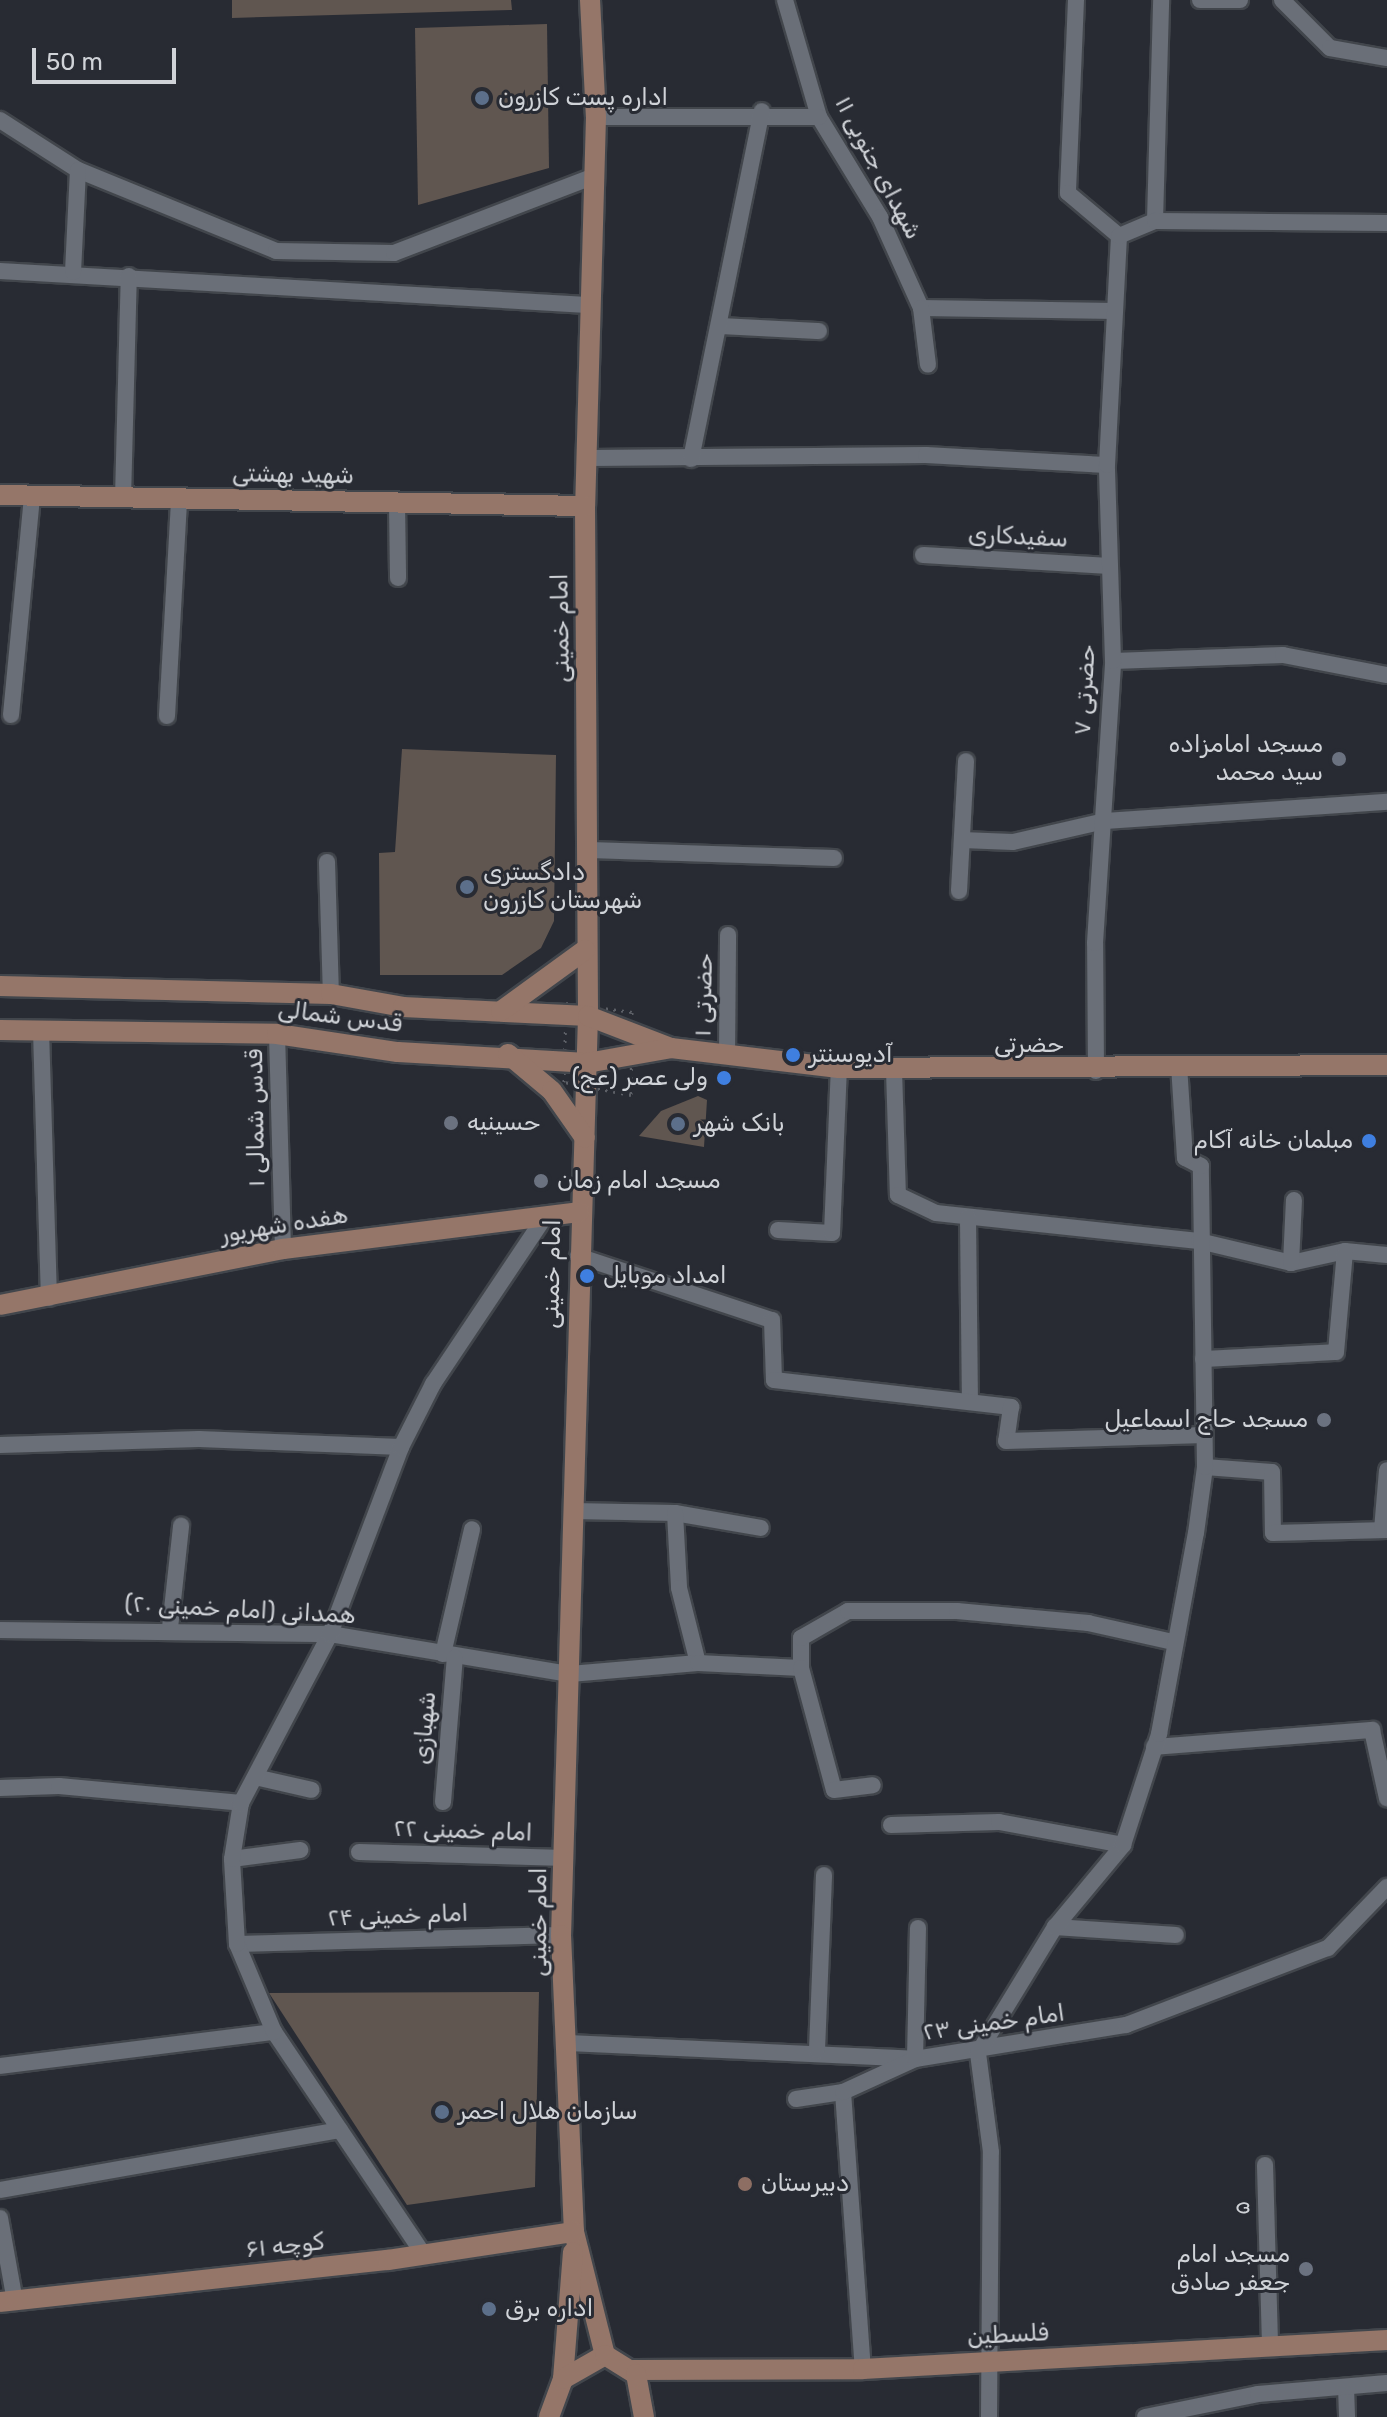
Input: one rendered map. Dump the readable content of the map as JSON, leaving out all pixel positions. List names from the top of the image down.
{
  "streets": {
    "main road": [
      "شهید بهشتی",
      "امام خمینی",
      "قدس شمالی",
      "حضرتی",
      "هفده شهریور",
      "کوچه ۶۱",
      "فلسطین"
    ],
    "street": [
      "۱۱ شهدای جنوبی",
      "سفیدکاری",
      "حضرتی ۷",
      "حضرتی ۱",
      "قدس شمالی ۱",
      "همدانی (امام خمینی ۲۰)",
      "شهبازی",
      "امام خمینی ۲۲",
      "امام خمینی ۲۴",
      "امام خمینی ۲۳",
      "۵"
    ]
  },
  "crossings": [
    ["شهید بهشتی", "امام خمینی"],
    ["سفیدکاری", "حضرتی ۷"],
    ["امام خمینی", "قدس شمالی"],
    ["امام خمینی", "هفده شهریور"],
    ["امام خمینی", "همدانی (امام خمینی ۲۰)"],
    ["امام خمینی", "امام خمینی ۲۲"],
    ["امام خمینی", "امام خمینی ۲۴"],
    ["امام خمینی", "امام خمینی ۲۳"],
    ["امام خمینی", "کوچه ۶۱"],
    ["حضرتی ۷", "حضرتی"],
    ["حضرتی ۱", "حضرتی"],
    ["قدس شمالی", "حضرتی"],
    ["قدس شمالی", "قدس شمالی ۱"],
    ["قدس شمالی ۱", "هفده شهریور"],
    ["همدانی (امام خمینی ۲۰)", "شهبازی"],
    ["۵", "فلسطین"]
  ],
  "places": [
    "اداره پست کازرون",
    "مسجد امامزاده سید محمد",
    "دادگستری شهرستان کازرون",
    "آدیوسنتر",
    "ولی عصر (عج)",
    "حسینیه",
    "بانک شهر",
    "مبلمان خانه آکام",
    "مسجد امام زمان",
    "امداد موبایل",
    "مسجد حاج اسماعیل",
    "سازمان هلال احمر",
    "دبیرستان",
    "مسجد امام جعفر صادق",
    "اداره برق"
  ],
  "scale_bar": "50 m"
}
